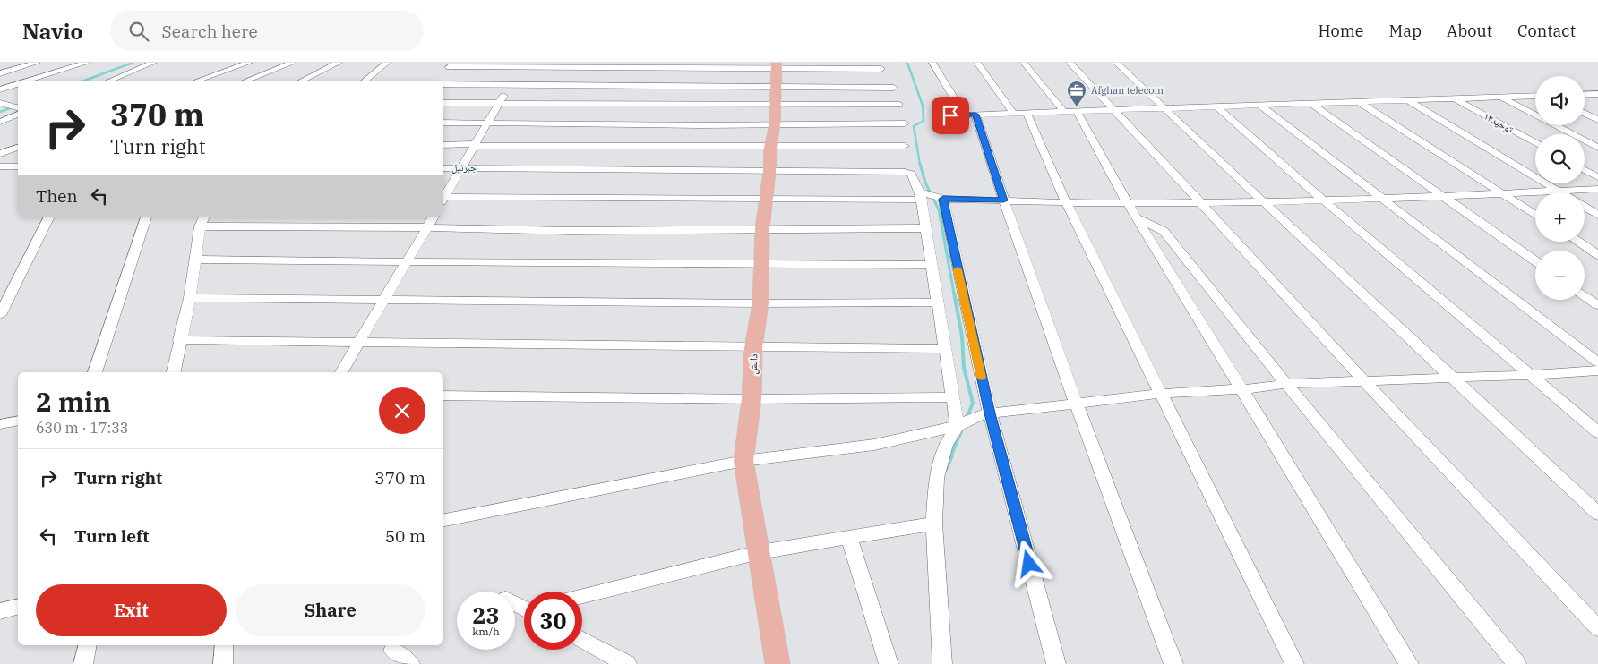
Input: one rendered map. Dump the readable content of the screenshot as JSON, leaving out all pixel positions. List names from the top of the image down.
{
  "streets": {
    "main road": ["دانش"],
    "street": ["توحید۱۳"]
  },
  "districts": ["جبرئیل"],
  "places": {
    "office": ["Afghan telecom"]
  },
  "page": {
    "header": "Navio",
    "search": "Search here",
    "nav": [
      "Home",
      "Map",
      "About",
      "Contact"
    ],
    "map_buttons": ["+", "−"],
    "turn": ["370 m", "Turn right"],
    "then": "Then",
    "heading": ["2 min", "630 m · 17:33"],
    "list": [
      {
        "name": "Turn right",
        "value": "370 m"
      },
      {
        "name": "Turn left",
        "value": "50 m"
      }
    ],
    "buttons": ["Exit", "Share"],
    "speed": "23 km/h",
    "limit": "30"
  }
}
